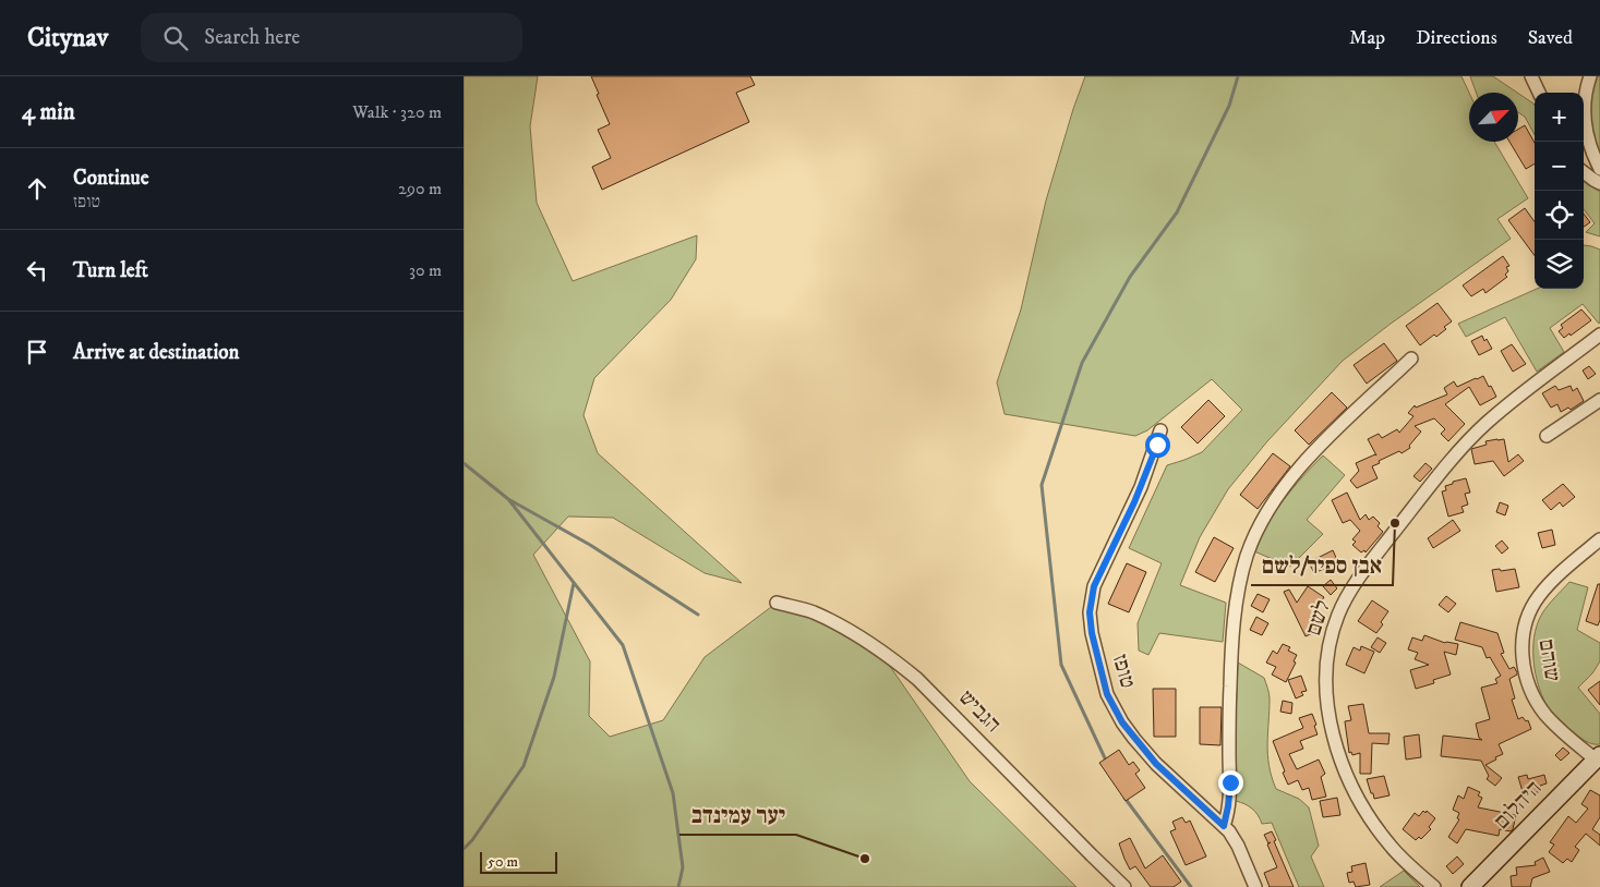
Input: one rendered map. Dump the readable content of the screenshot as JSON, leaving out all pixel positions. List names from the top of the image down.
{
  "streets": {
    "street": [
      "לשם",
      "שוהם",
      "טופז",
      "הגביש",
      "היהלום"
    ]
  },
  "crossings": [
    ["שוהם", "היהלום"]
  ],
  "places": ["אבן ספיר/לשם", "יער עמינדב"],
  "scale_bar": "50 m",
  "north": "top right",
  "page": {
    "header": "Citynav",
    "search": "Search here",
    "nav": ["Map", "Directions", "Saved"],
    "heading": ["4 min", "Walk · 320 m"],
    "map_buttons": ["+", "−"],
    "list": [
      ["Continue", "טופז", "290 m"],
      ["Turn left", "30 m"],
      "Arrive at destination"
    ],
    "scale": "50 m"
  }
}
